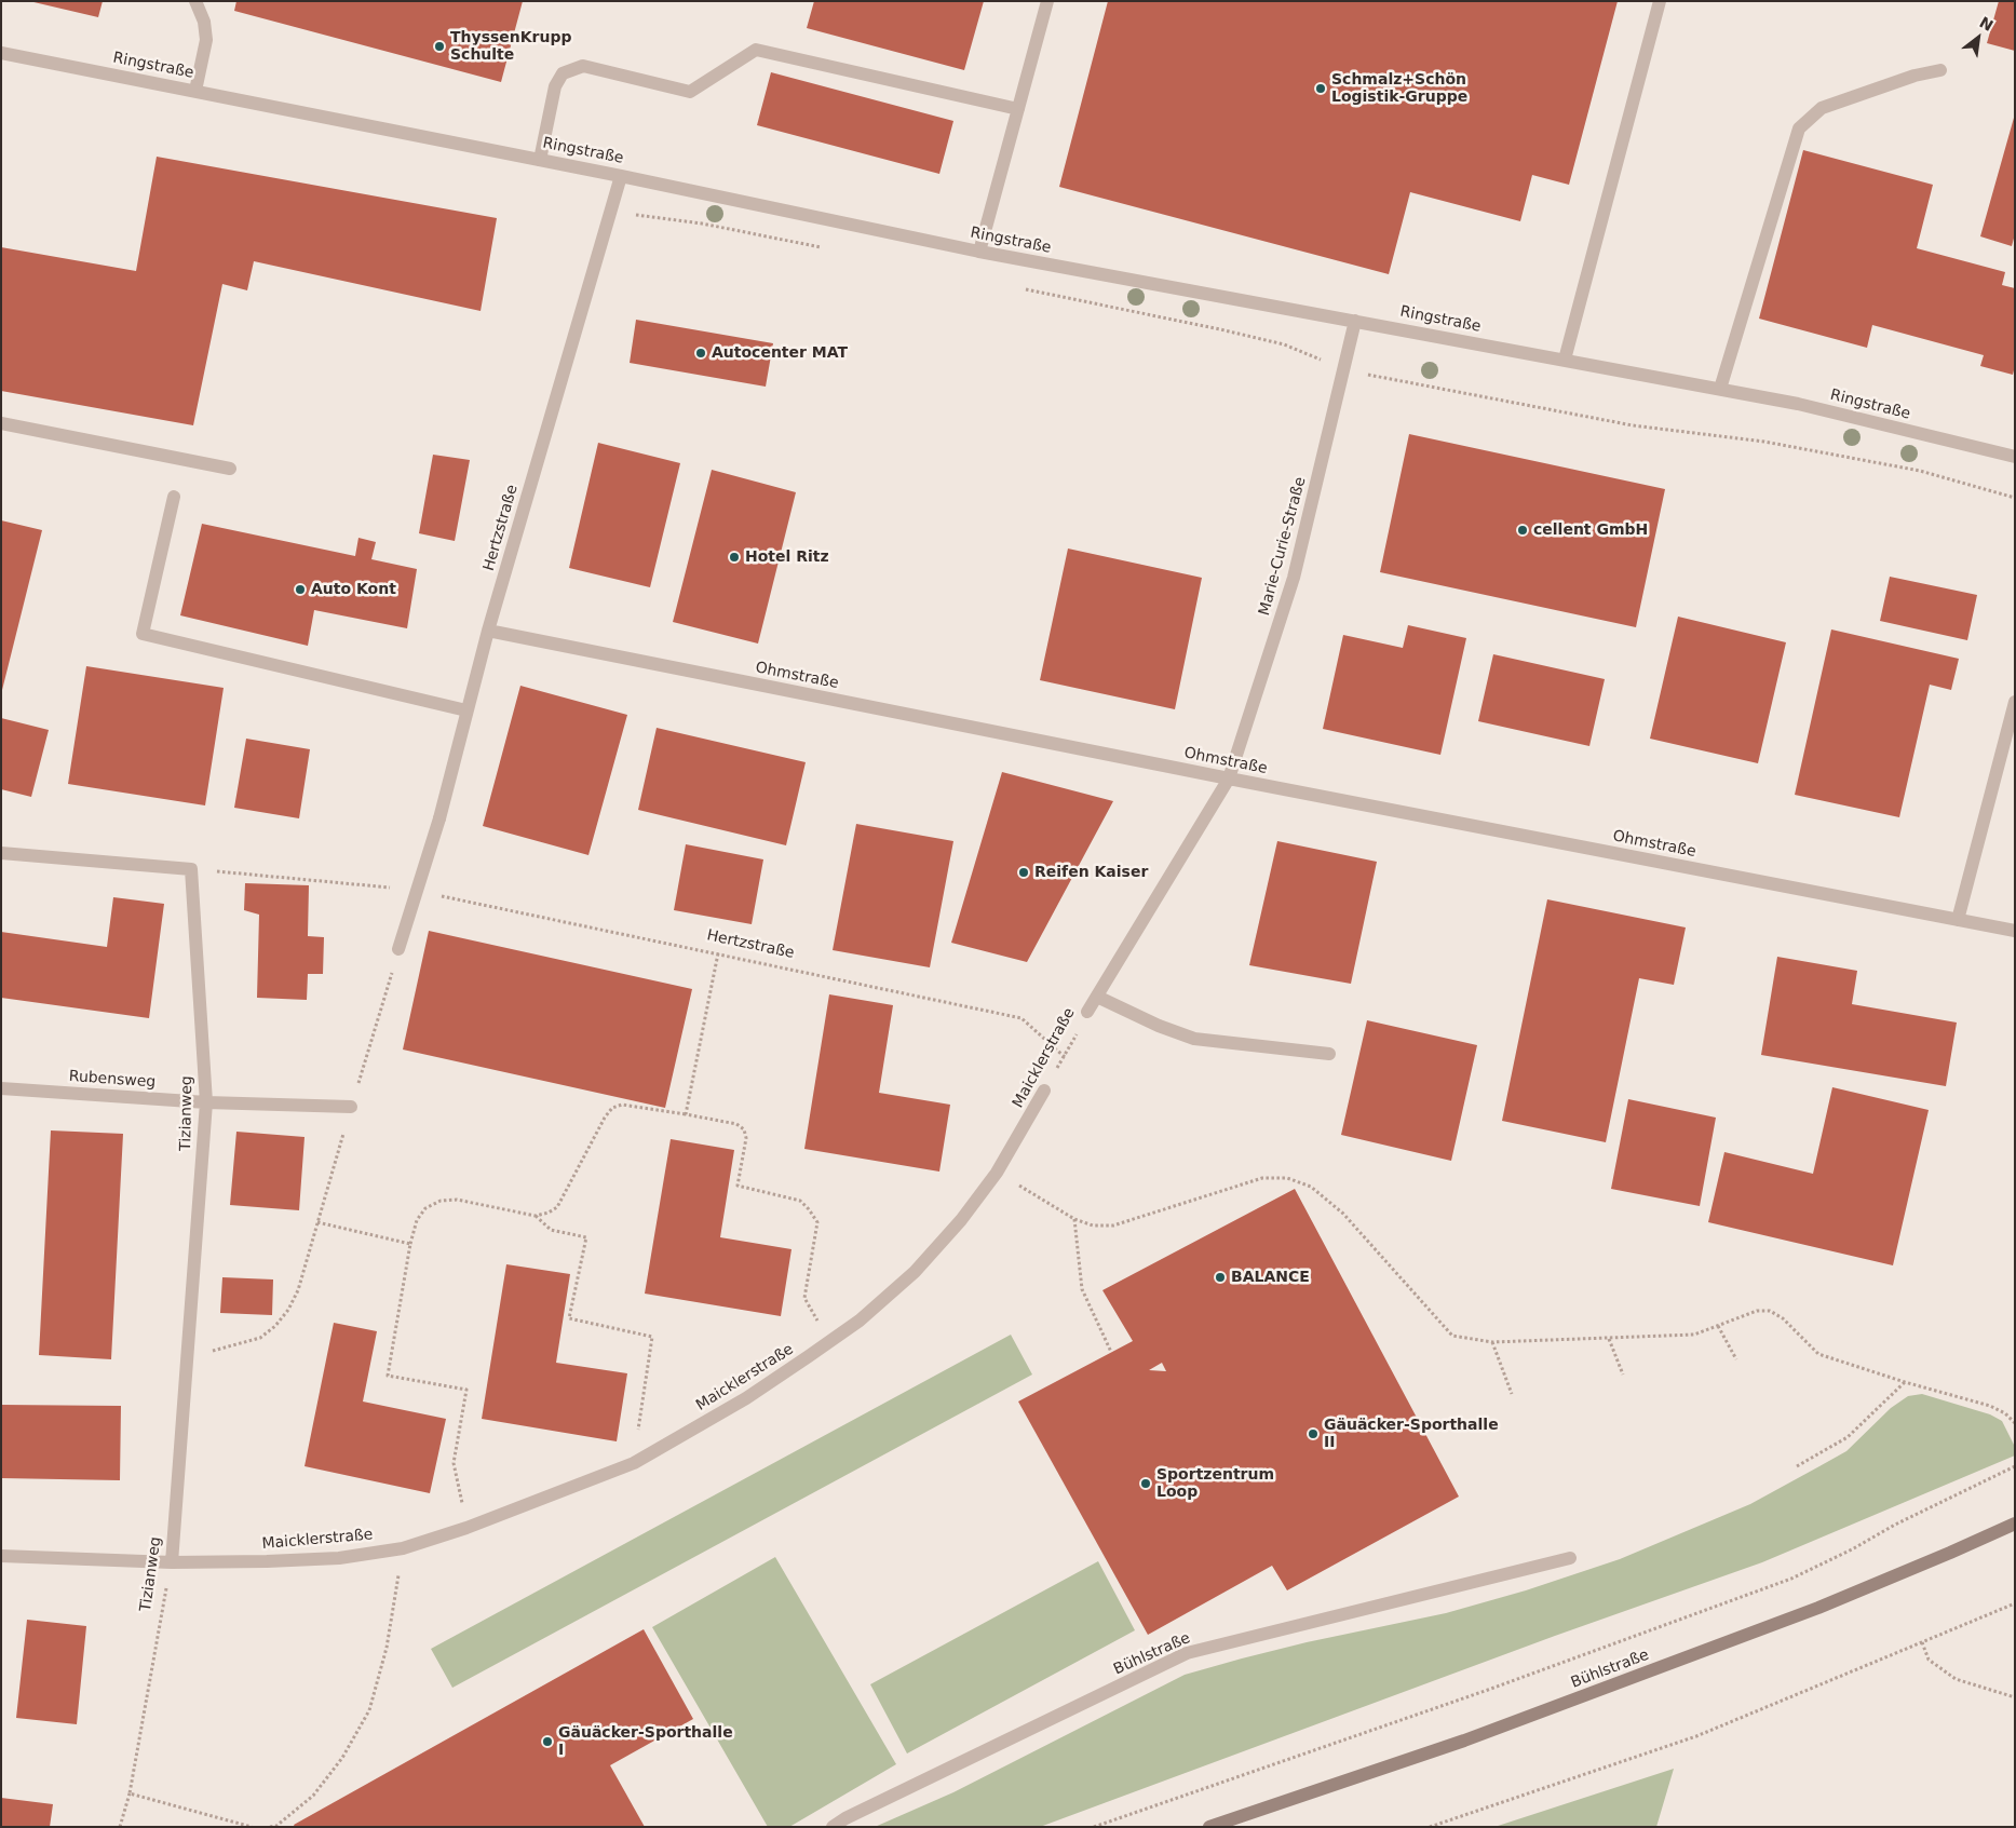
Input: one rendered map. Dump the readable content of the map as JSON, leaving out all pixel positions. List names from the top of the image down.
{
  "streets": {
    "main road": ["Bühlstraße"],
    "street": [
      "Ringstraße",
      "Hertzstraße",
      "Marie-Curie-Straße",
      "Ohmstraße",
      "Maicklerstraße",
      "Rubensweg",
      "Tizianweg"
    ]
  },
  "crossings": [
    ["Ringstraße", "Hertzstraße"],
    ["Ringstraße", "Marie-Curie-Straße"],
    ["Hertzstraße", "Ohmstraße"],
    ["Hertzstraße", "Maicklerstraße"],
    ["Marie-Curie-Straße", "Ohmstraße"],
    ["Marie-Curie-Straße", "Maicklerstraße"],
    ["Ohmstraße", "Maicklerstraße"],
    ["Maicklerstraße", "Tizianweg"],
    ["Rubensweg", "Tizianweg"]
  ],
  "places": [
    "ThyssenKrupp Schulte",
    "Schmalz+Schön Logistik-Gruppe",
    "Autocenter MAT",
    "cellent GmbH",
    "Hotel Ritz",
    "Auto Kont",
    "Reifen Kaiser",
    "BALANCE",
    "Gäuäcker-Sporthalle II",
    "Sportzentrum Loop",
    "Gäuäcker-Sporthalle I"
  ],
  "north": "top right"
}
